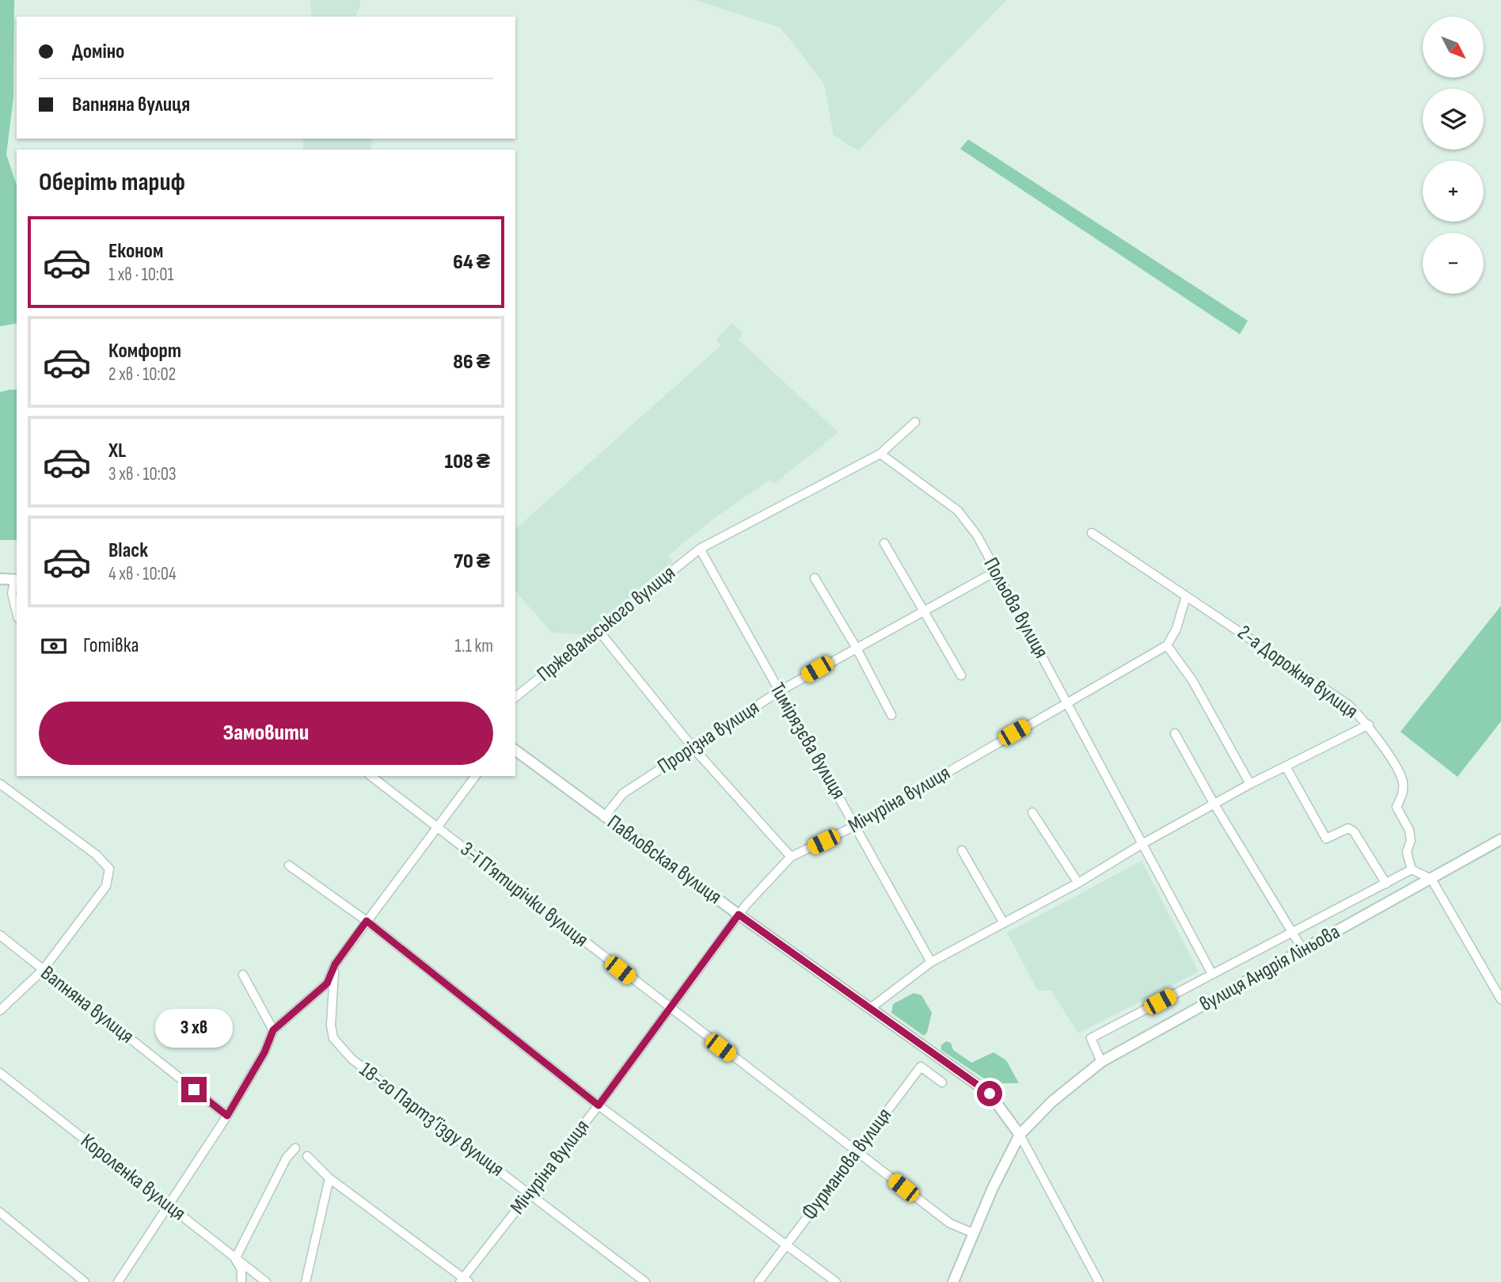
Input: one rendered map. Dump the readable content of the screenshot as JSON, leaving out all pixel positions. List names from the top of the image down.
{
  "streets": {
    "main road": ["Павловская вулиця", "вулиця Андрія Ліньова"],
    "street": [
      "Польова вулиця",
      "Пржевальського вулиця",
      "2-а Дорожня вулиця",
      "Прорізна вулиця",
      "Тимірязєва вулиця",
      "Мічуріна вулиця",
      "3-ї П’ятирічки вулиця",
      "Вапняна вулиця",
      "18-го Партз’їзду вулиця",
      "Фурманова вулиця",
      "Короленка вулиця"
    ]
  },
  "crossings": [
    ["Польова вулиця", "Прорізна вулиця"],
    ["Польова вулиця", "Мічуріна вулиця"],
    ["Пржевальського вулиця", "Тимірязєва вулиця"],
    ["Прорізна вулиця", "Тимірязєва вулиця"],
    ["Прорізна вулиця", "Павловская вулиця"],
    ["Тимірязєва вулиця", "Мічуріна вулиця"],
    ["Мічуріна вулиця", "Павловская вулиця"],
    ["Мічуріна вулиця", "3-ї П’ятирічки вулиця"],
    ["Мічуріна вулиця", "18-го Партз’їзду вулиця"],
    ["Павловская вулиця", "вулиця Андрія Ліньова"],
    ["3-ї П’ятирічки вулиця", "вулиця Андрія Ліньова"],
    ["3-ї П’ятирічки вулиця", "Фурманова вулиця"]
  ],
  "north": "bottom right",
  "page": {
    "map_buttons": ["+", "−"],
    "banner": ["Доміно", "Вапняна вулиця"],
    "heading": "Оберіть тариф",
    "list": [
      {
        "name": "Економ",
        "note": "1 хв · 10:01",
        "value": "64 ₴"
      },
      {
        "name": "Комфорт",
        "note": "2 хв · 10:02",
        "value": "86 ₴"
      },
      {
        "name": "XL",
        "note": "3 хв · 10:03",
        "value": "108 ₴"
      },
      {
        "name": "Black",
        "note": "4 хв · 10:04",
        "value": "70 ₴"
      }
    ],
    "pay": ["Готівка", "1.1 km"],
    "buttons": "Замовити",
    "bubble": "3 хв"
  }
}
